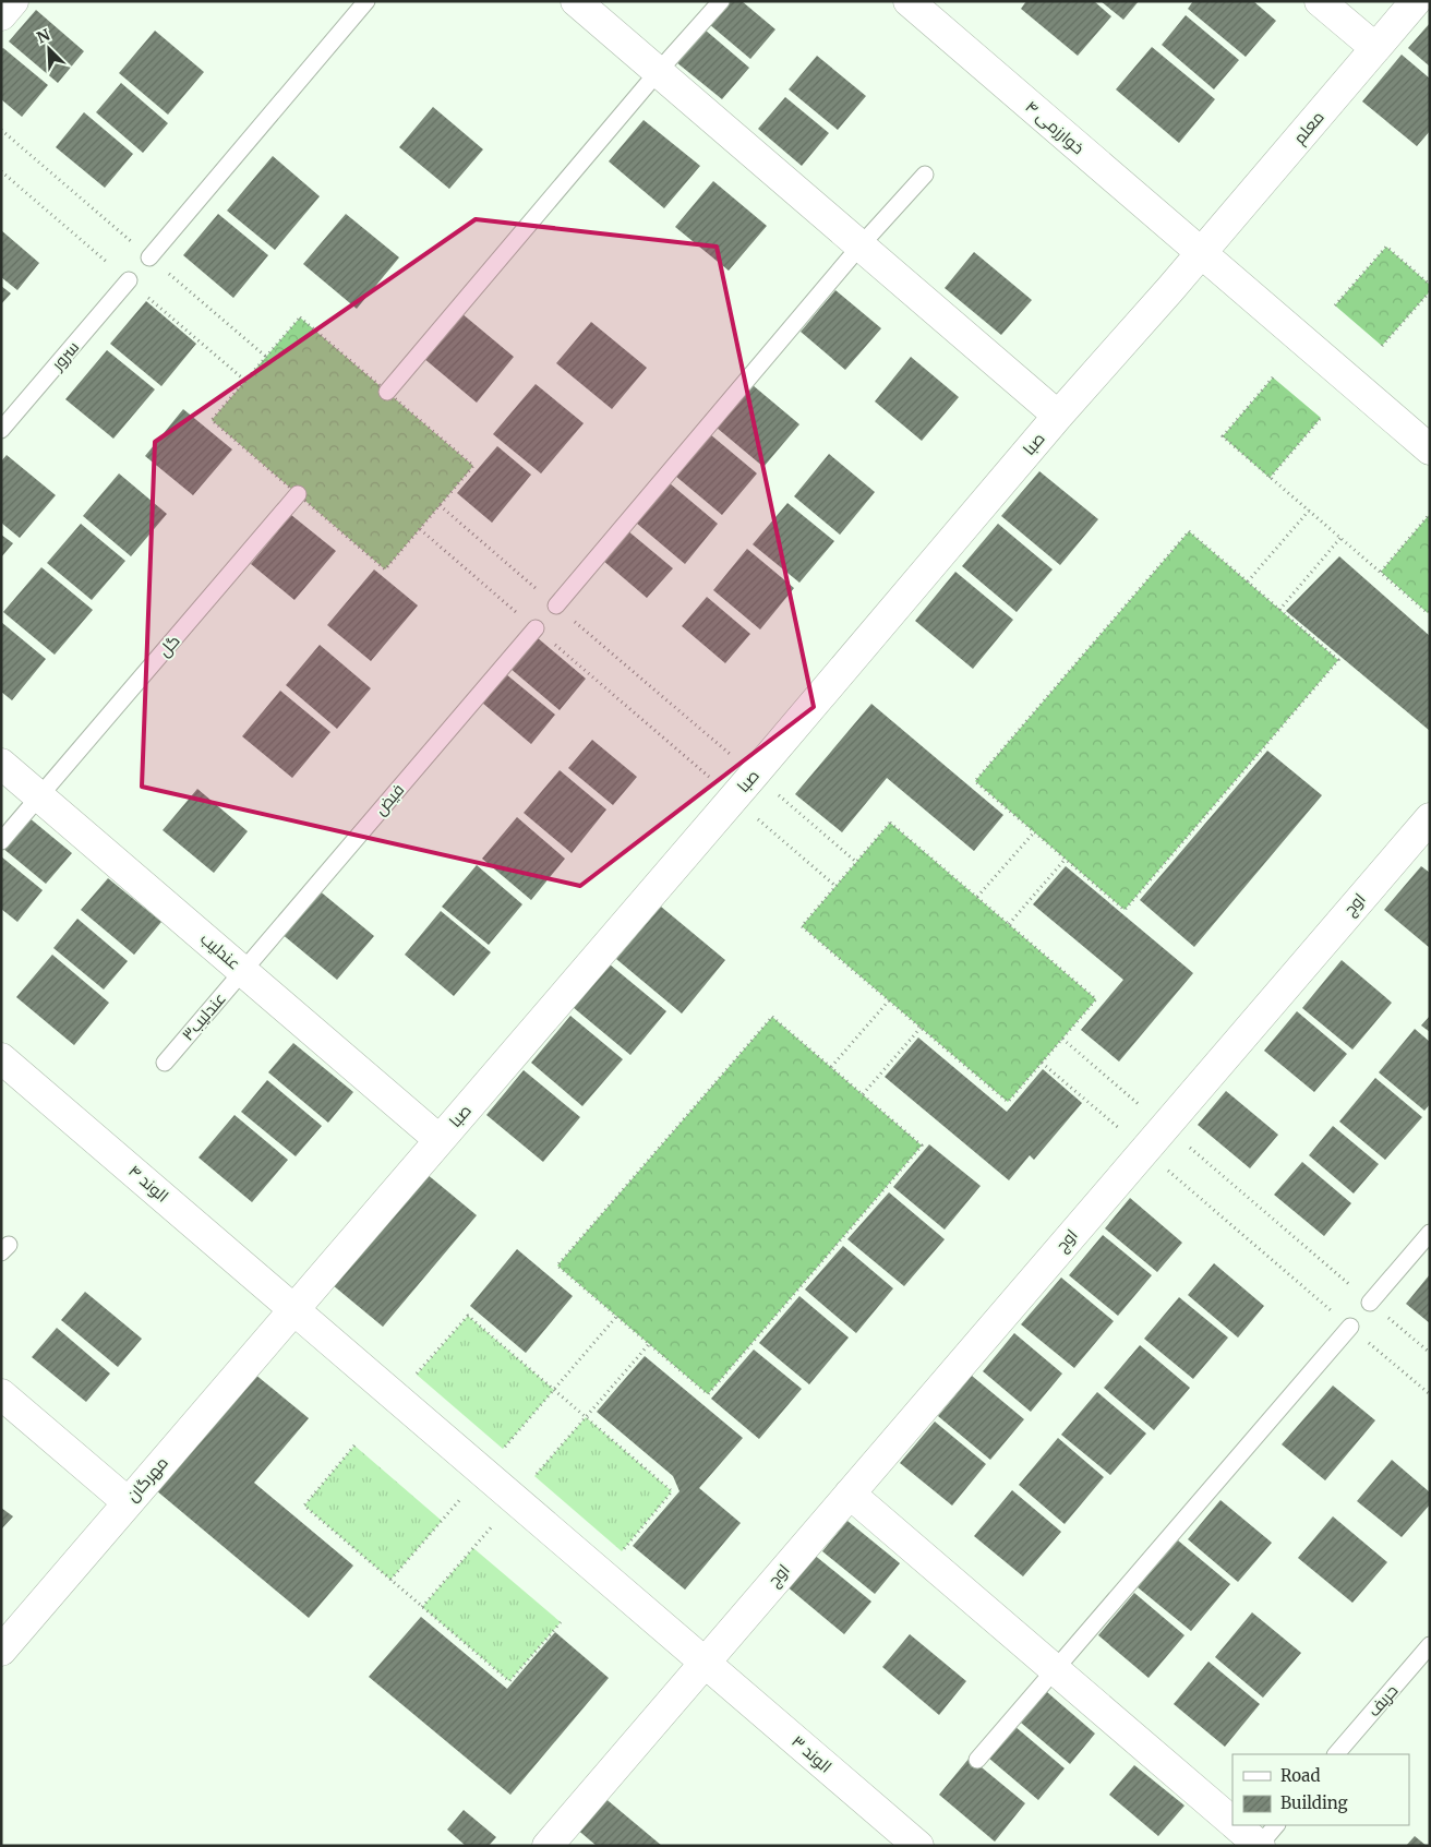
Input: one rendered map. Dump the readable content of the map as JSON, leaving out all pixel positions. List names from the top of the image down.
{
  "streets": {
    "street": [
      "خوارزمی ۴",
      "معلم",
      "صبا",
      "اوج",
      "عندلیب",
      "الوند ۴",
      "مهرگان",
      "الوند ۳"
    ],
    "lane": [
      "سرور",
      "گل",
      "فیض",
      "عندلیب۳",
      "حریف"
    ]
  },
  "crossings": [
    ["خوارزمی ۴", "معلم"],
    ["خوارزمی ۴", "صبا"],
    ["معلم", "صبا"],
    ["صبا", "عندلیب"],
    ["صبا", "الوند ۴"],
    ["صبا", "مهرگان"],
    ["گل", "عندلیب"],
    ["فیض", "عندلیب"],
    ["فیض", "عندلیب۳"],
    ["اوج", "الوند ۴"],
    ["اوج", "الوند ۳"],
    ["عندلیب", "عندلیب۳"],
    ["الوند ۴", "مهرگان"],
    ["الوند ۴", "الوند ۳"]
  ],
  "legend": ["Road", "Building"],
  "north": "top left"
}
